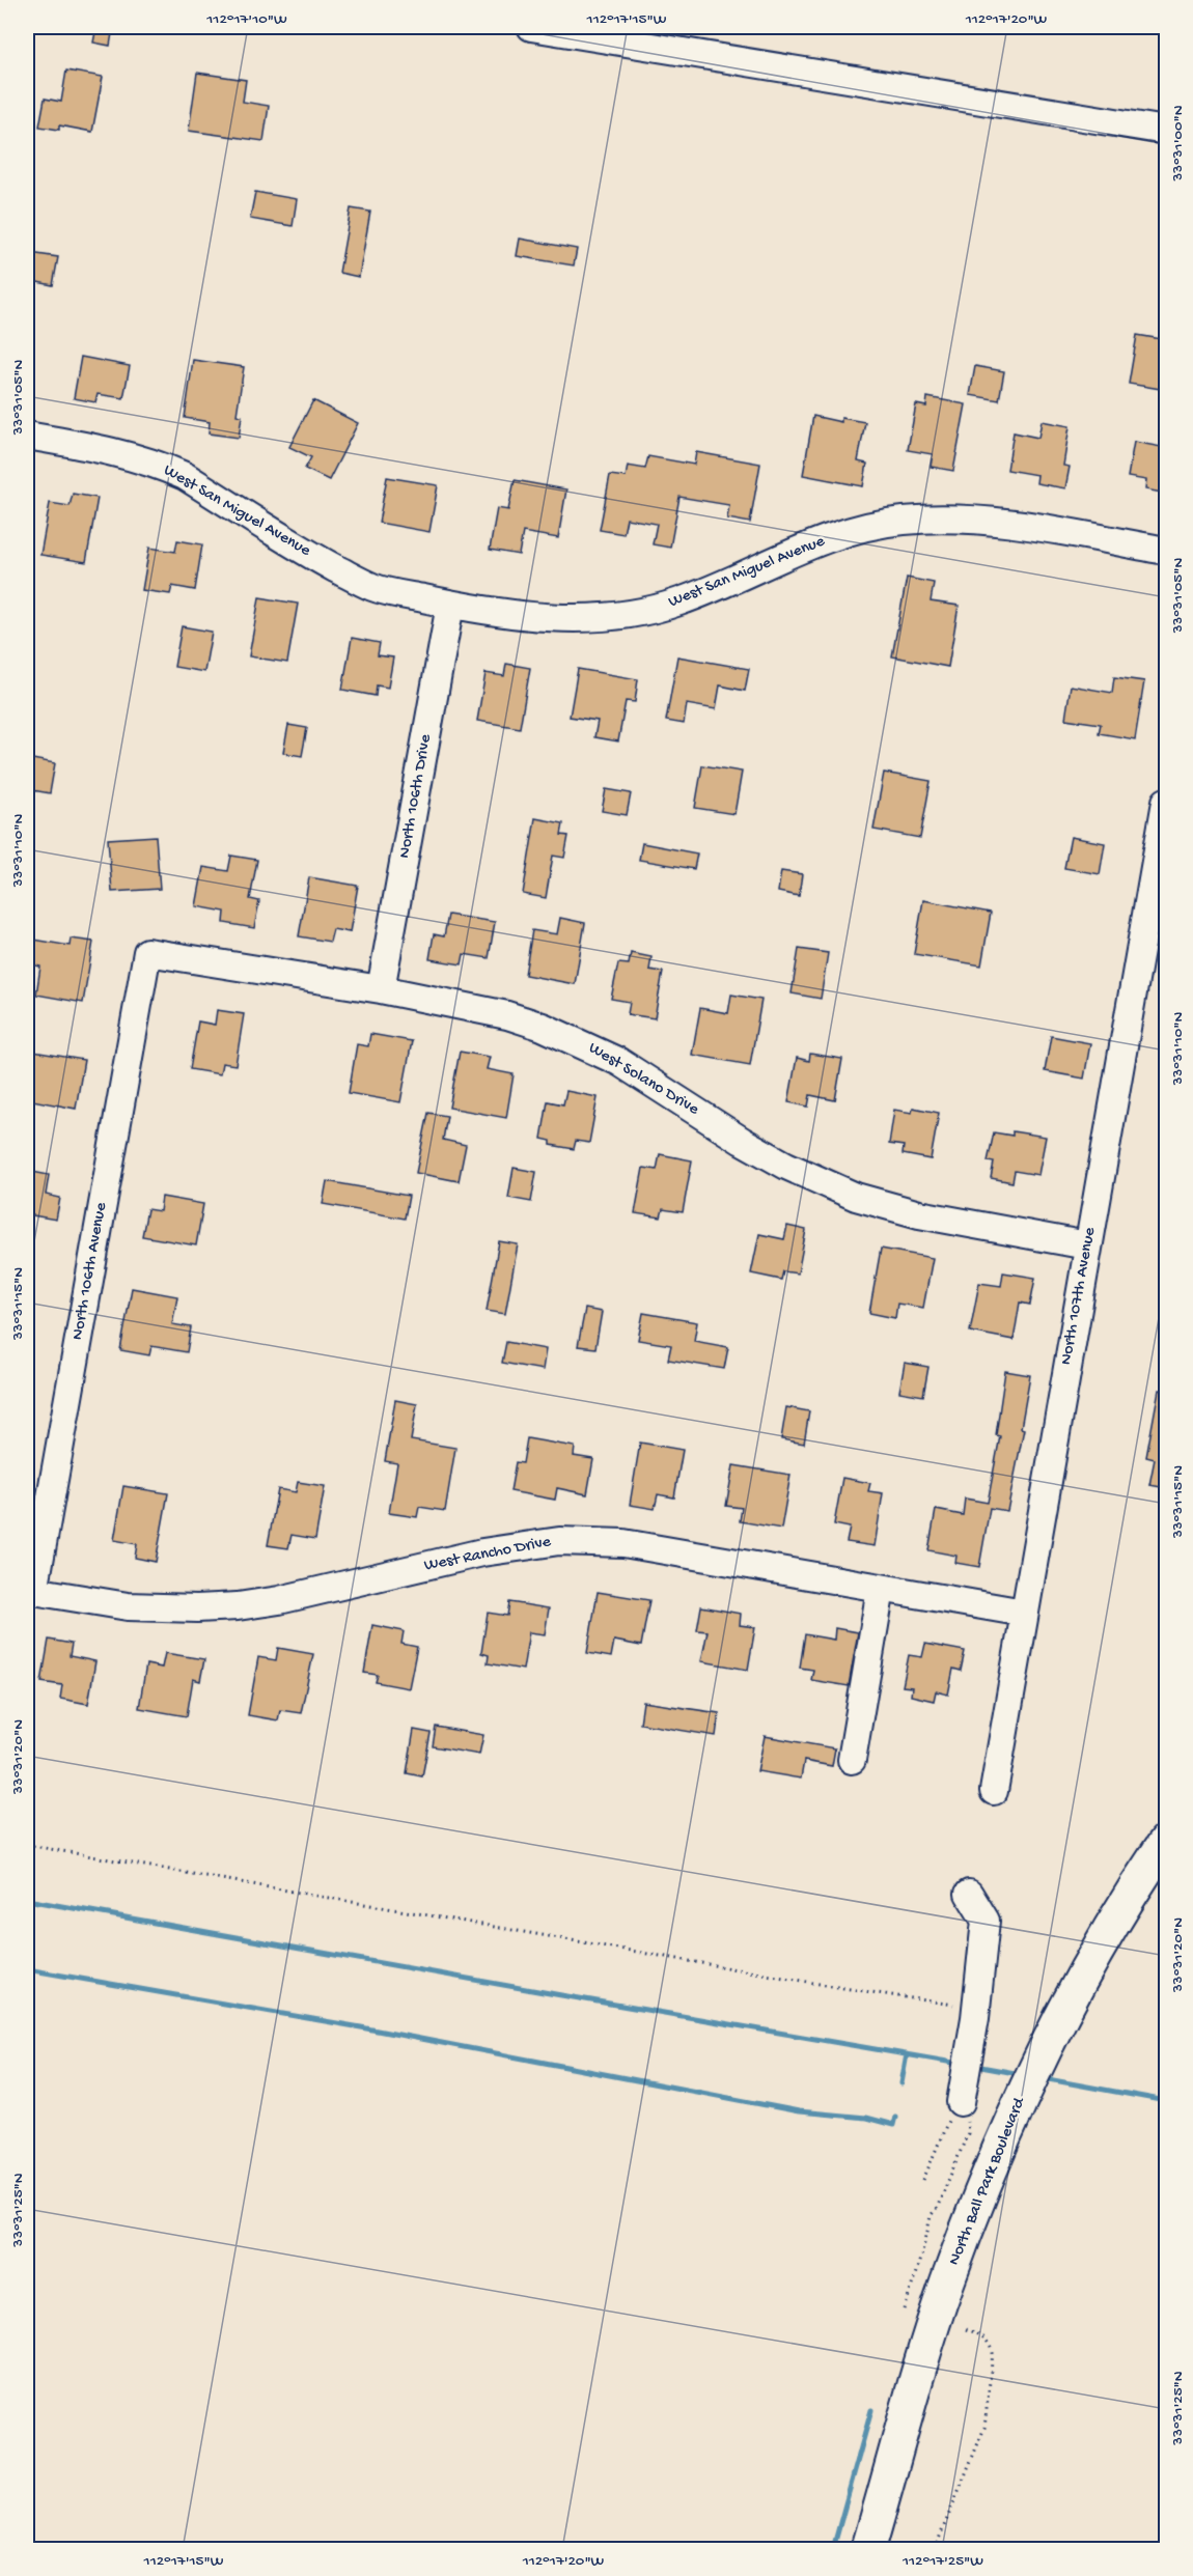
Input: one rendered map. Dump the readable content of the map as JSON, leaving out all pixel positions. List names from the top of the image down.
{
  "streets": {
    "main road": ["North Ball Park Boulevard"],
    "street": [
      "West San Miguel Avenue",
      "North 106th Drive",
      "West Solano Drive",
      "North 106th Avenue",
      "North 107th Avenue",
      "West Rancho Drive"
    ]
  },
  "crossings": [
    ["West San Miguel Avenue", "North 106th Drive"],
    ["North 106th Drive", "West Solano Drive"],
    ["West Solano Drive", "North 106th Avenue"],
    ["West Solano Drive", "North 107th Avenue"],
    ["North 106th Avenue", "West Rancho Drive"],
    ["North 107th Avenue", "West Rancho Drive"]
  ],
  "coordinates": [
    "112°17'10\"W",
    "112°17'15\"W",
    "112°17'20\"W",
    "33°31'00\"N",
    "33°31'05\"N",
    "33°31'10\"N",
    "33°31'15\"N",
    "33°31'20\"N",
    "33°31'25\"N",
    "112°17'25\"W"
  ]
}
